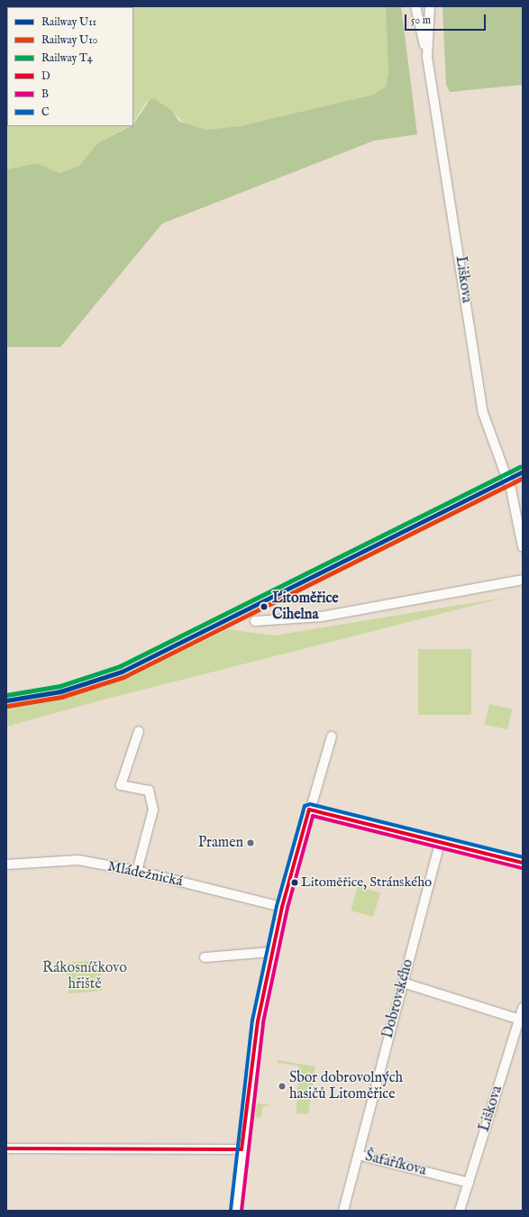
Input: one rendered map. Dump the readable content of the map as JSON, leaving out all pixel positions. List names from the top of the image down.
{
  "streets": {
    "street": [
      "Liškova",
      "Mládežnická",
      "Dobrovského",
      "Šafaříkova"
    ]
  },
  "crossings": [
    ["Liškova", "Šafaříkova"],
    ["Dobrovského", "Šafaříkova"]
  ],
  "parks": ["Rákosníčkovo hřiště"],
  "places": [
    "Litoměřice Cihelna",
    "Pramen",
    "Litoměřice, Stránského",
    "Sbor dobrovolných hasičů Litoměřice"
  ],
  "lines": [
    "rail line T4",
    "rail line U11",
    "rail line U10",
    "transit line C",
    "transit line D",
    "transit line B"
  ],
  "legend": [
    "Railway U11",
    "Railway U10",
    "Railway T4",
    "D",
    "B",
    "C"
  ],
  "scale_bar": "50 m"
}
